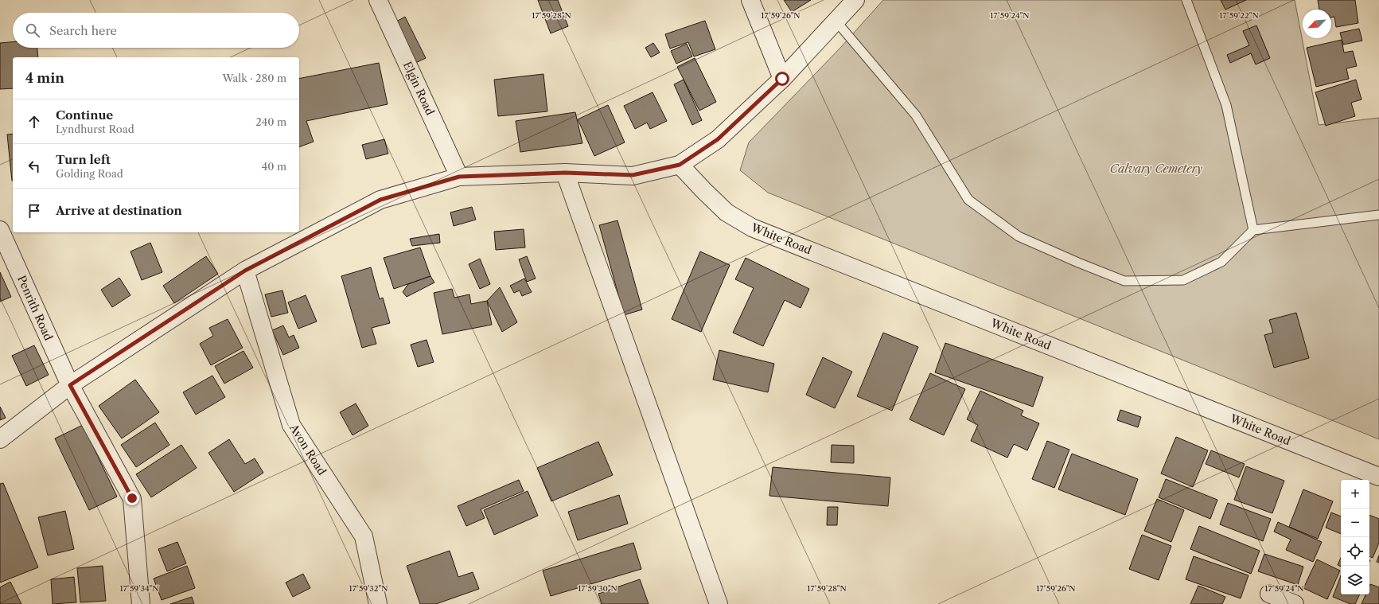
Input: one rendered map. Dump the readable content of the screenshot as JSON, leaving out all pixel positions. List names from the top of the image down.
{
  "streets": {
    "street": [
      "Elgin Road",
      "White Road",
      "Penrith Road",
      "Avon Road"
    ]
  },
  "parks": ["Calvary Cemetery"],
  "north": "bottom left",
  "page": {
    "search": "Search here",
    "heading": ["4 min", "Walk · 280 m"],
    "list": [
      ["Continue", "Lyndhurst Road", "240 m"],
      ["Turn left", "Golding Road", "40 m"],
      "Arrive at destination"
    ],
    "map_buttons": ["+", "−"]
  },
  "coordinates": [
    "17°59'28\"N",
    "17°59'26\"N",
    "17°59'24\"N",
    "17°59'22\"N",
    "17°59'34\"N",
    "17°59'32\"N",
    "17°59'30\"N"
  ]
}
